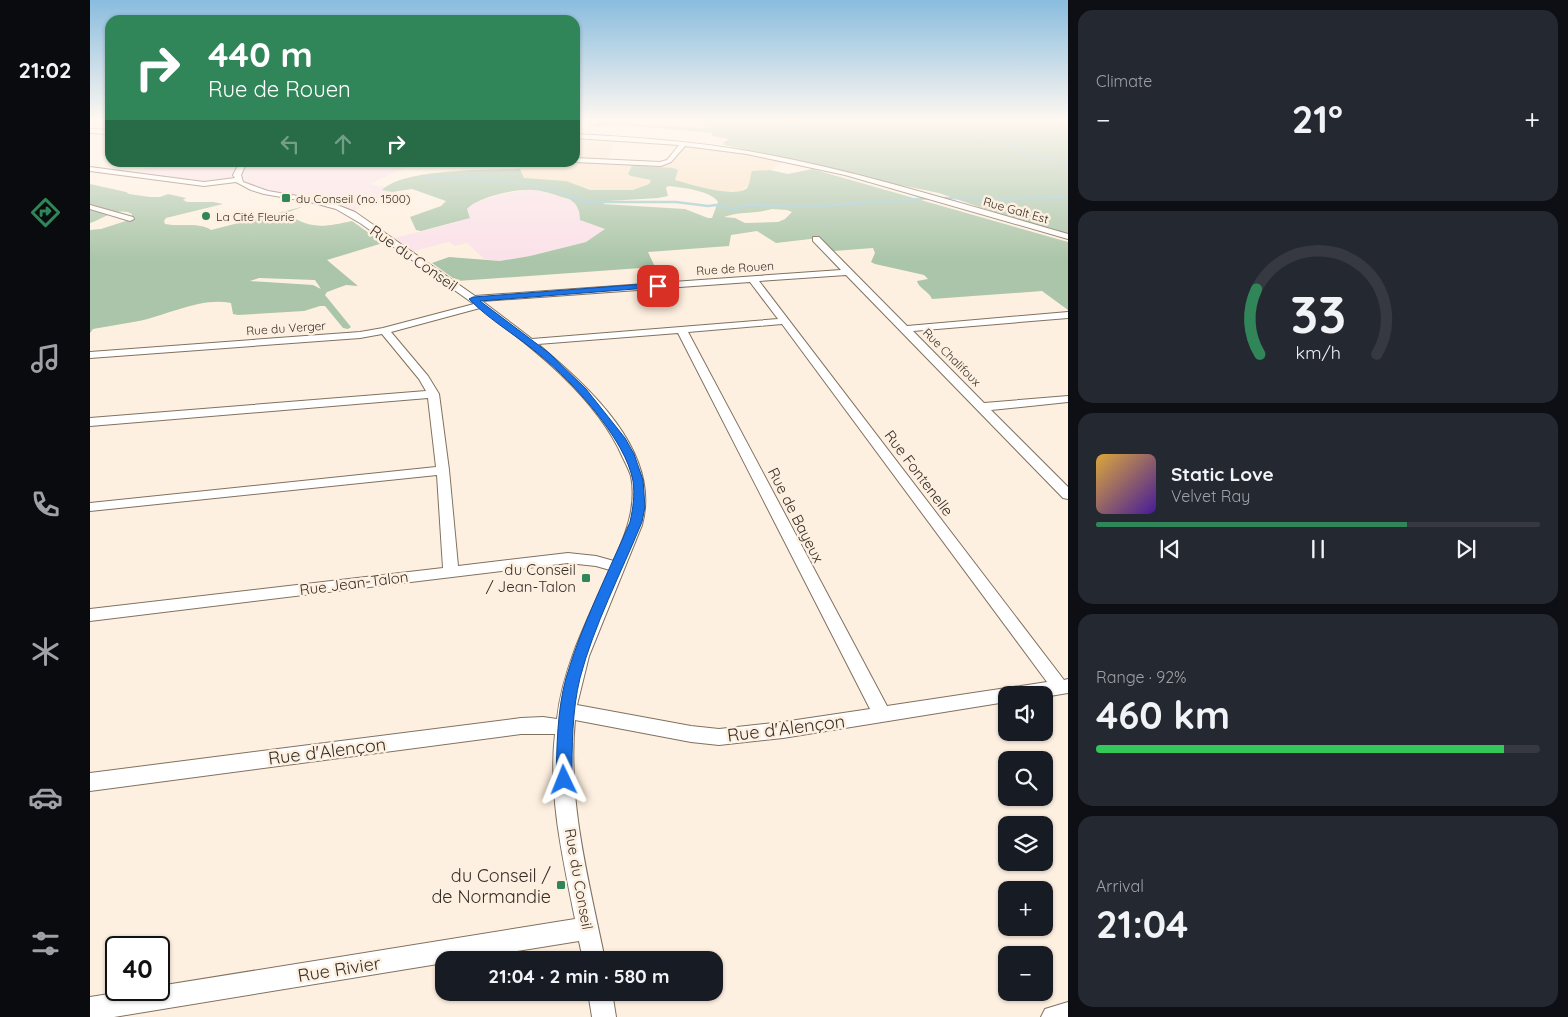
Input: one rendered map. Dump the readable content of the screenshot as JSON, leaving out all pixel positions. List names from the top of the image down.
{
  "streets": {
    "street": [
      "Rue Galt Est",
      "Rue du Conseil",
      "Rue de Rouen",
      "Rue du Verger",
      "Rue Chalifoux",
      "Rue Fontenelle",
      "Rue de Bayeux",
      "Rue Jean-Talon",
      "Rue d'Alençon",
      "Rue Rivier"
    ]
  },
  "crossings": [
    ["Rue du Conseil", "Rue de Rouen"],
    ["Rue du Conseil", "Rue du Verger"],
    ["Rue du Conseil", "Rue Jean-Talon"],
    ["Rue du Conseil", "Rue d'Alençon"],
    ["Rue du Conseil", "Rue Rivier"],
    ["Rue de Rouen", "Rue du Verger"],
    ["Rue de Rouen", "Rue Chalifoux"],
    ["Rue de Rouen", "Rue Fontenelle"],
    ["Rue de Bayeux", "Rue d'Alençon"]
  ],
  "places": {
    "transit": ["du Conseil (no. 1500)", "du Conseil / Jean-Talon", "du Conseil / de Normandie"],
    "other": ["La Cité Fleurie"]
  },
  "page": {
    "tabs": "21:02",
    "tile": [
      "Climate",
      ["Range · 92%", "460 km"],
      ["Arrival", "21:04"]
    ],
    "turn": ["440 m", "Rue de Rouen"],
    "heat": ["−", "21°", "+"],
    "song": ["Static Love", "Velvet Ray"],
    "map_buttons": ["+", "−"],
    "limit": "40",
    "trip": "21:04 · 2 min · 580 m",
    "gauge": ["33", "km/h"]
  }
}
